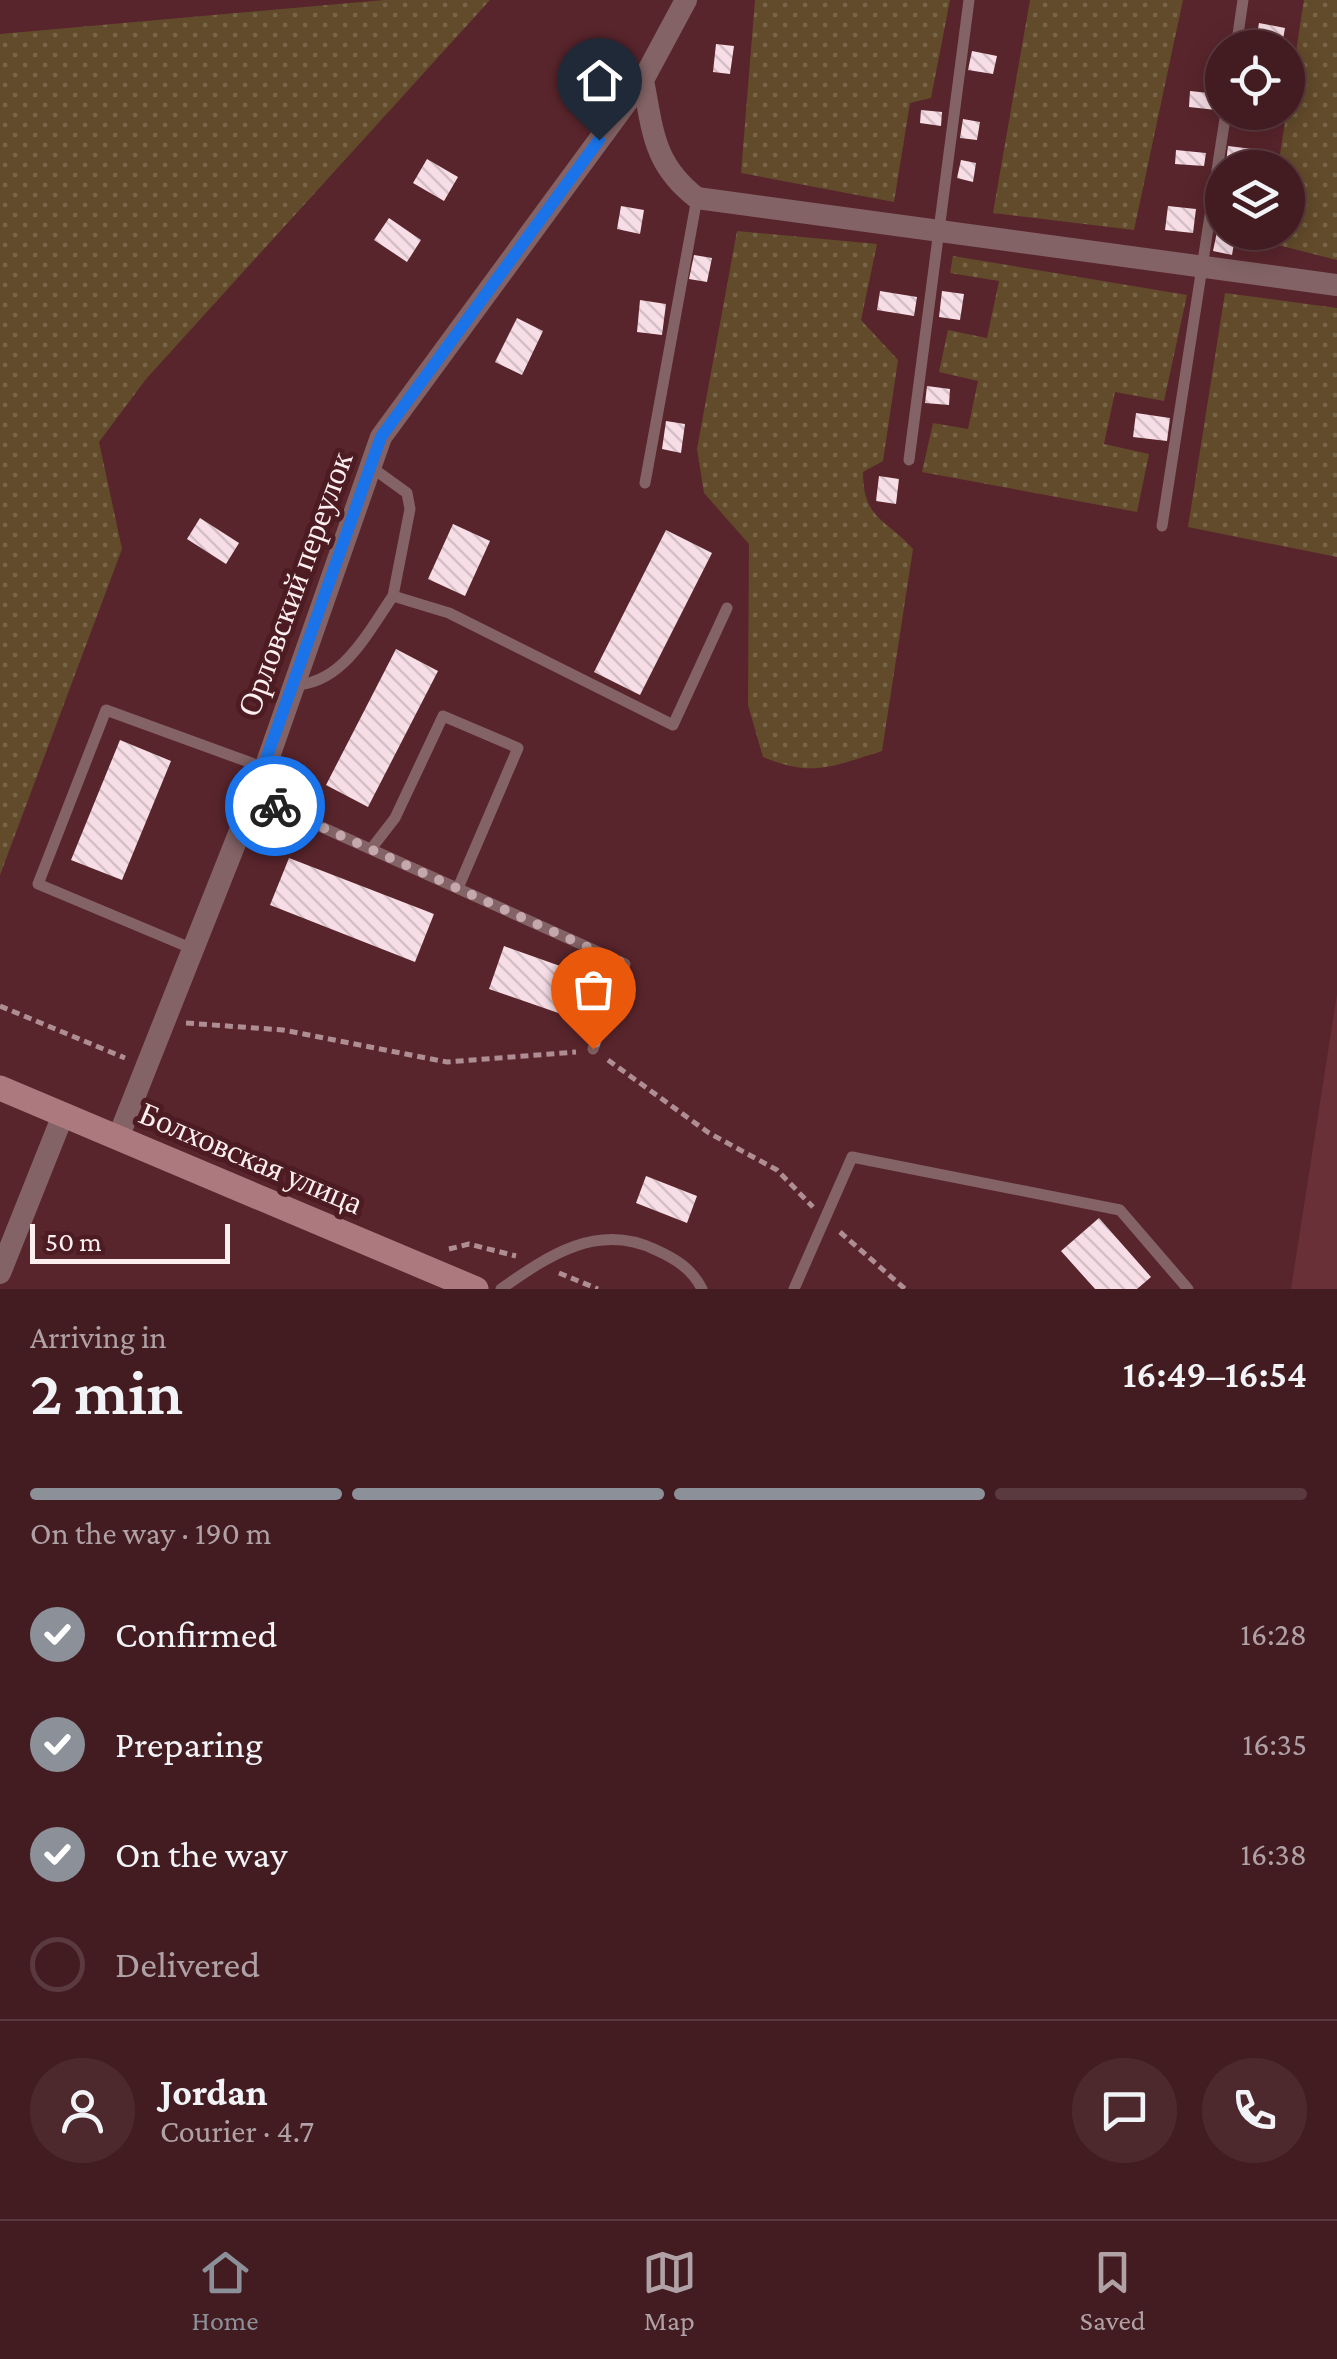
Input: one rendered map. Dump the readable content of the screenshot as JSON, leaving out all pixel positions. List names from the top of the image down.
{
  "streets": {
    "main road": ["Болховская улица"],
    "street": ["Орловский переулок"]
  },
  "crossings": [
    ["Орловский переулок", "Болховская улица"]
  ],
  "scale_bar": "50 m",
  "page": {
    "scale": "50 m",
    "heading": ["2 min", "Arriving in", "16:49–16:54"],
    "panel": ["Jordan", "Courier · 4.7"],
    "bar": "On the way · 190 m",
    "list": [
      ["Confirmed", "16:28"],
      ["Preparing", "16:35"],
      ["On the way", "16:38"],
      "Delivered"
    ],
    "tabs": ["Home", "Map", "Saved"]
  }
}
